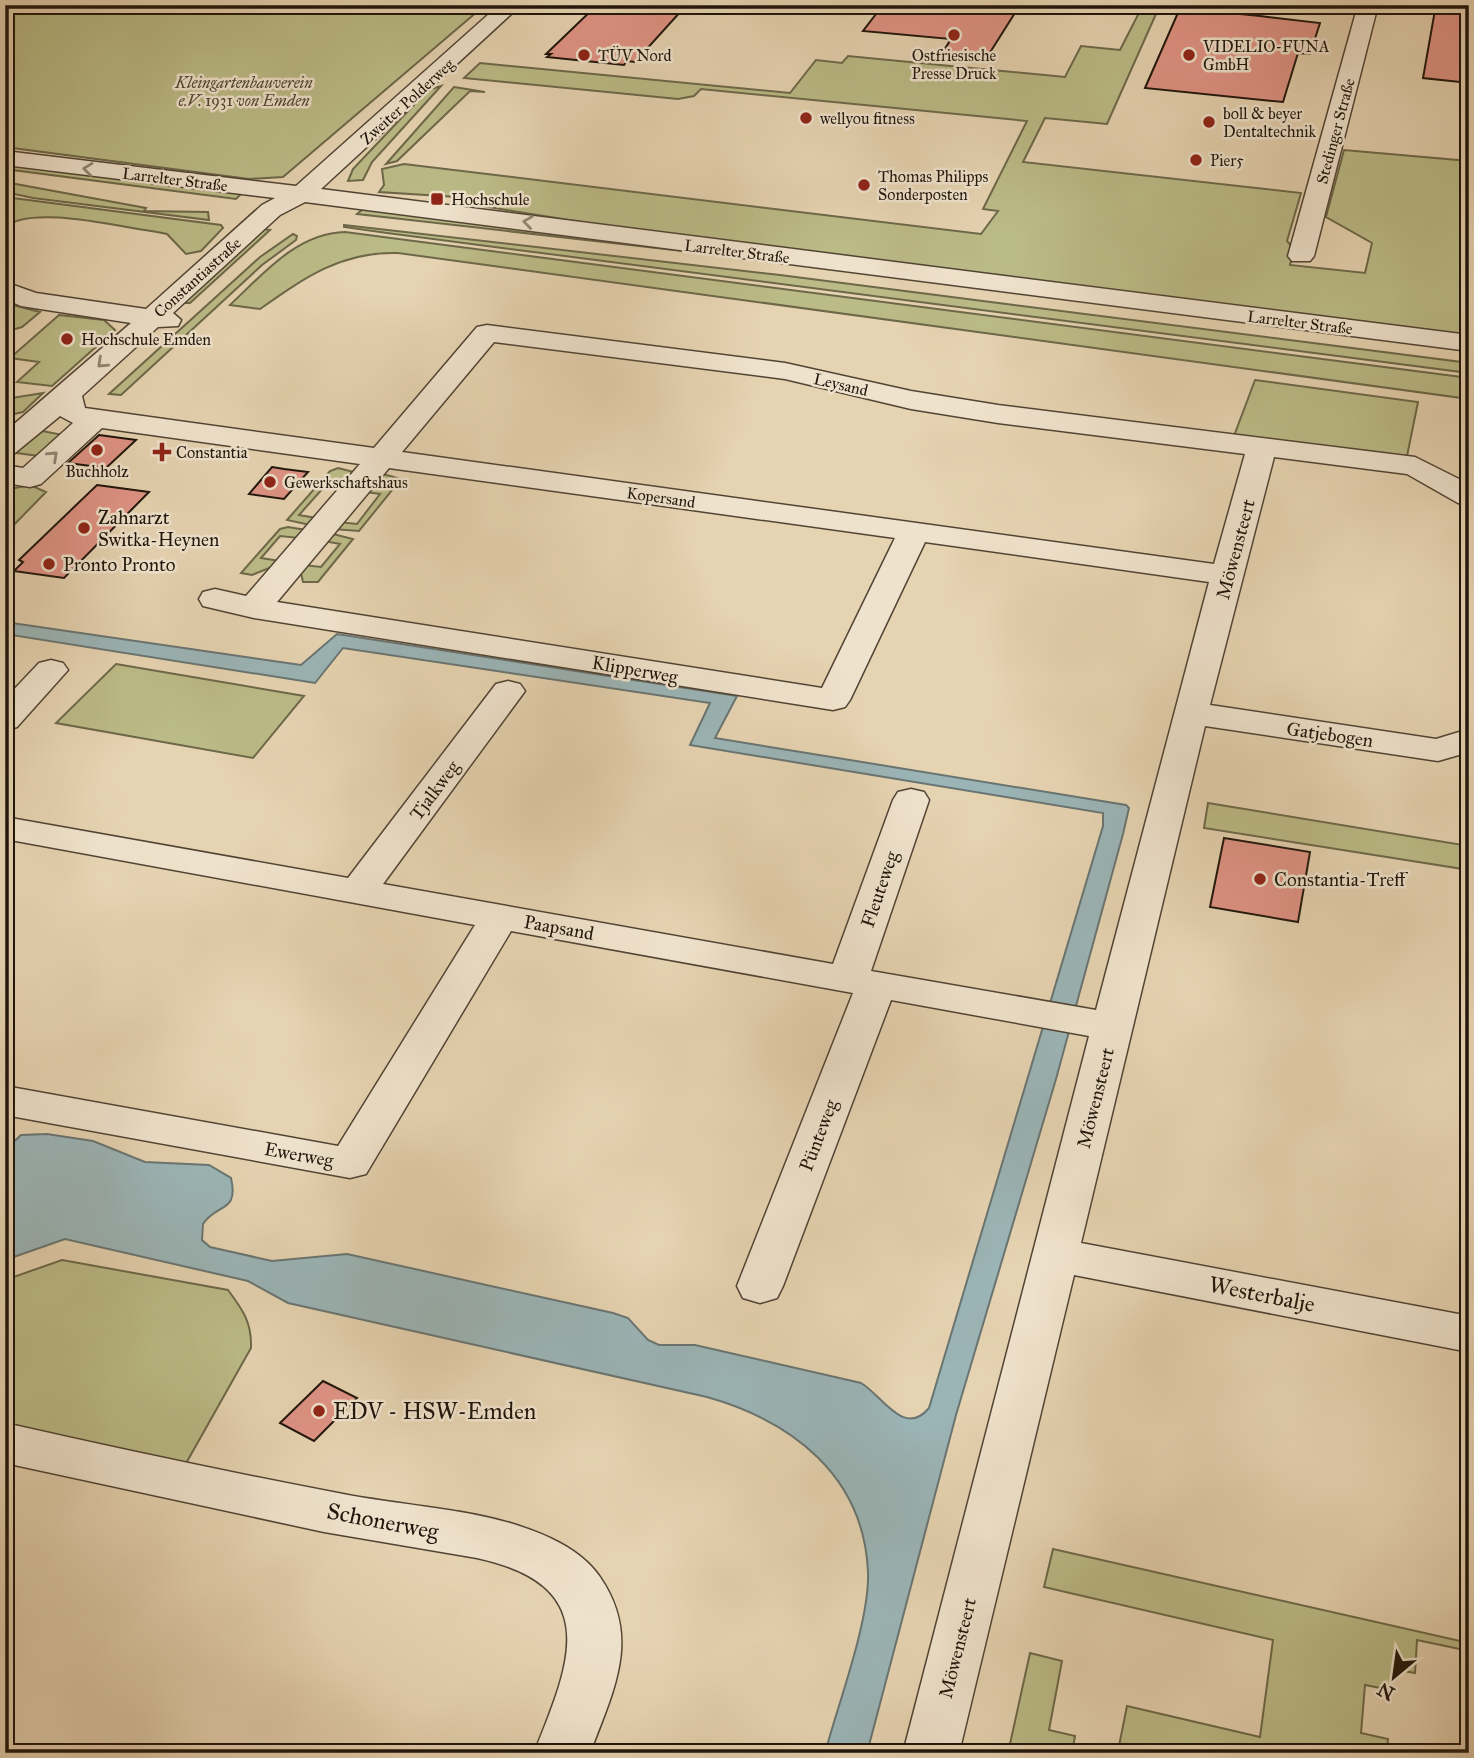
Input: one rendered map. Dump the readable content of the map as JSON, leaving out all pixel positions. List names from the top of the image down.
{
  "streets": {
    "street": [
      "Zweiter Polderweg",
      "Stedinger Straße",
      "Larrelter Straße",
      "Constantiastraße",
      "Leysand",
      "Kopersand",
      "Möwensteert",
      "Klipperweg",
      "Gatjebogen",
      "Tjalkweg",
      "Fleuteweg",
      "Paapsand",
      "Pünteweg",
      "Ewerweg",
      "Westerbalje",
      "Schonerweg"
    ]
  },
  "crossings": [
    ["Zweiter Polderweg", "Larrelter Straße"],
    ["Zweiter Polderweg", "Constantiastraße"],
    ["Larrelter Straße", "Constantiastraße"],
    ["Constantiastraße", "Kopersand"],
    ["Leysand", "Kopersand"],
    ["Leysand", "Möwensteert"],
    ["Kopersand", "Möwensteert"],
    ["Kopersand", "Klipperweg"],
    ["Möwensteert", "Gatjebogen"],
    ["Möwensteert", "Paapsand"],
    ["Möwensteert", "Westerbalje"],
    ["Tjalkweg", "Paapsand"],
    ["Fleuteweg", "Paapsand"],
    ["Fleuteweg", "Pünteweg"],
    ["Paapsand", "Pünteweg"],
    ["Paapsand", "Ewerweg"]
  ],
  "parks": ["Kleingartenbauverein e.V. 1931 von Emden"],
  "places": {
    "other": [
      "Ostfriesische Presse Druck",
      "TÜV Nord",
      "VIDELIO-FUNA GmbH",
      "wellyou fitness",
      "boll & beyer Dentaltechnik",
      "Pier5",
      "Thomas Philipps Sonderposten",
      "Hochschule Emden",
      "Buchholz",
      "Gewerkschaftshaus",
      "Zahnarzt Switka-Heynen",
      "Pronto Pronto",
      "Constantia-Treff",
      "EDV - HSW-Emden"
    ],
    "transit": ["Hochschule"],
    "health": ["Constantia"]
  },
  "north": "bottom left"
}
